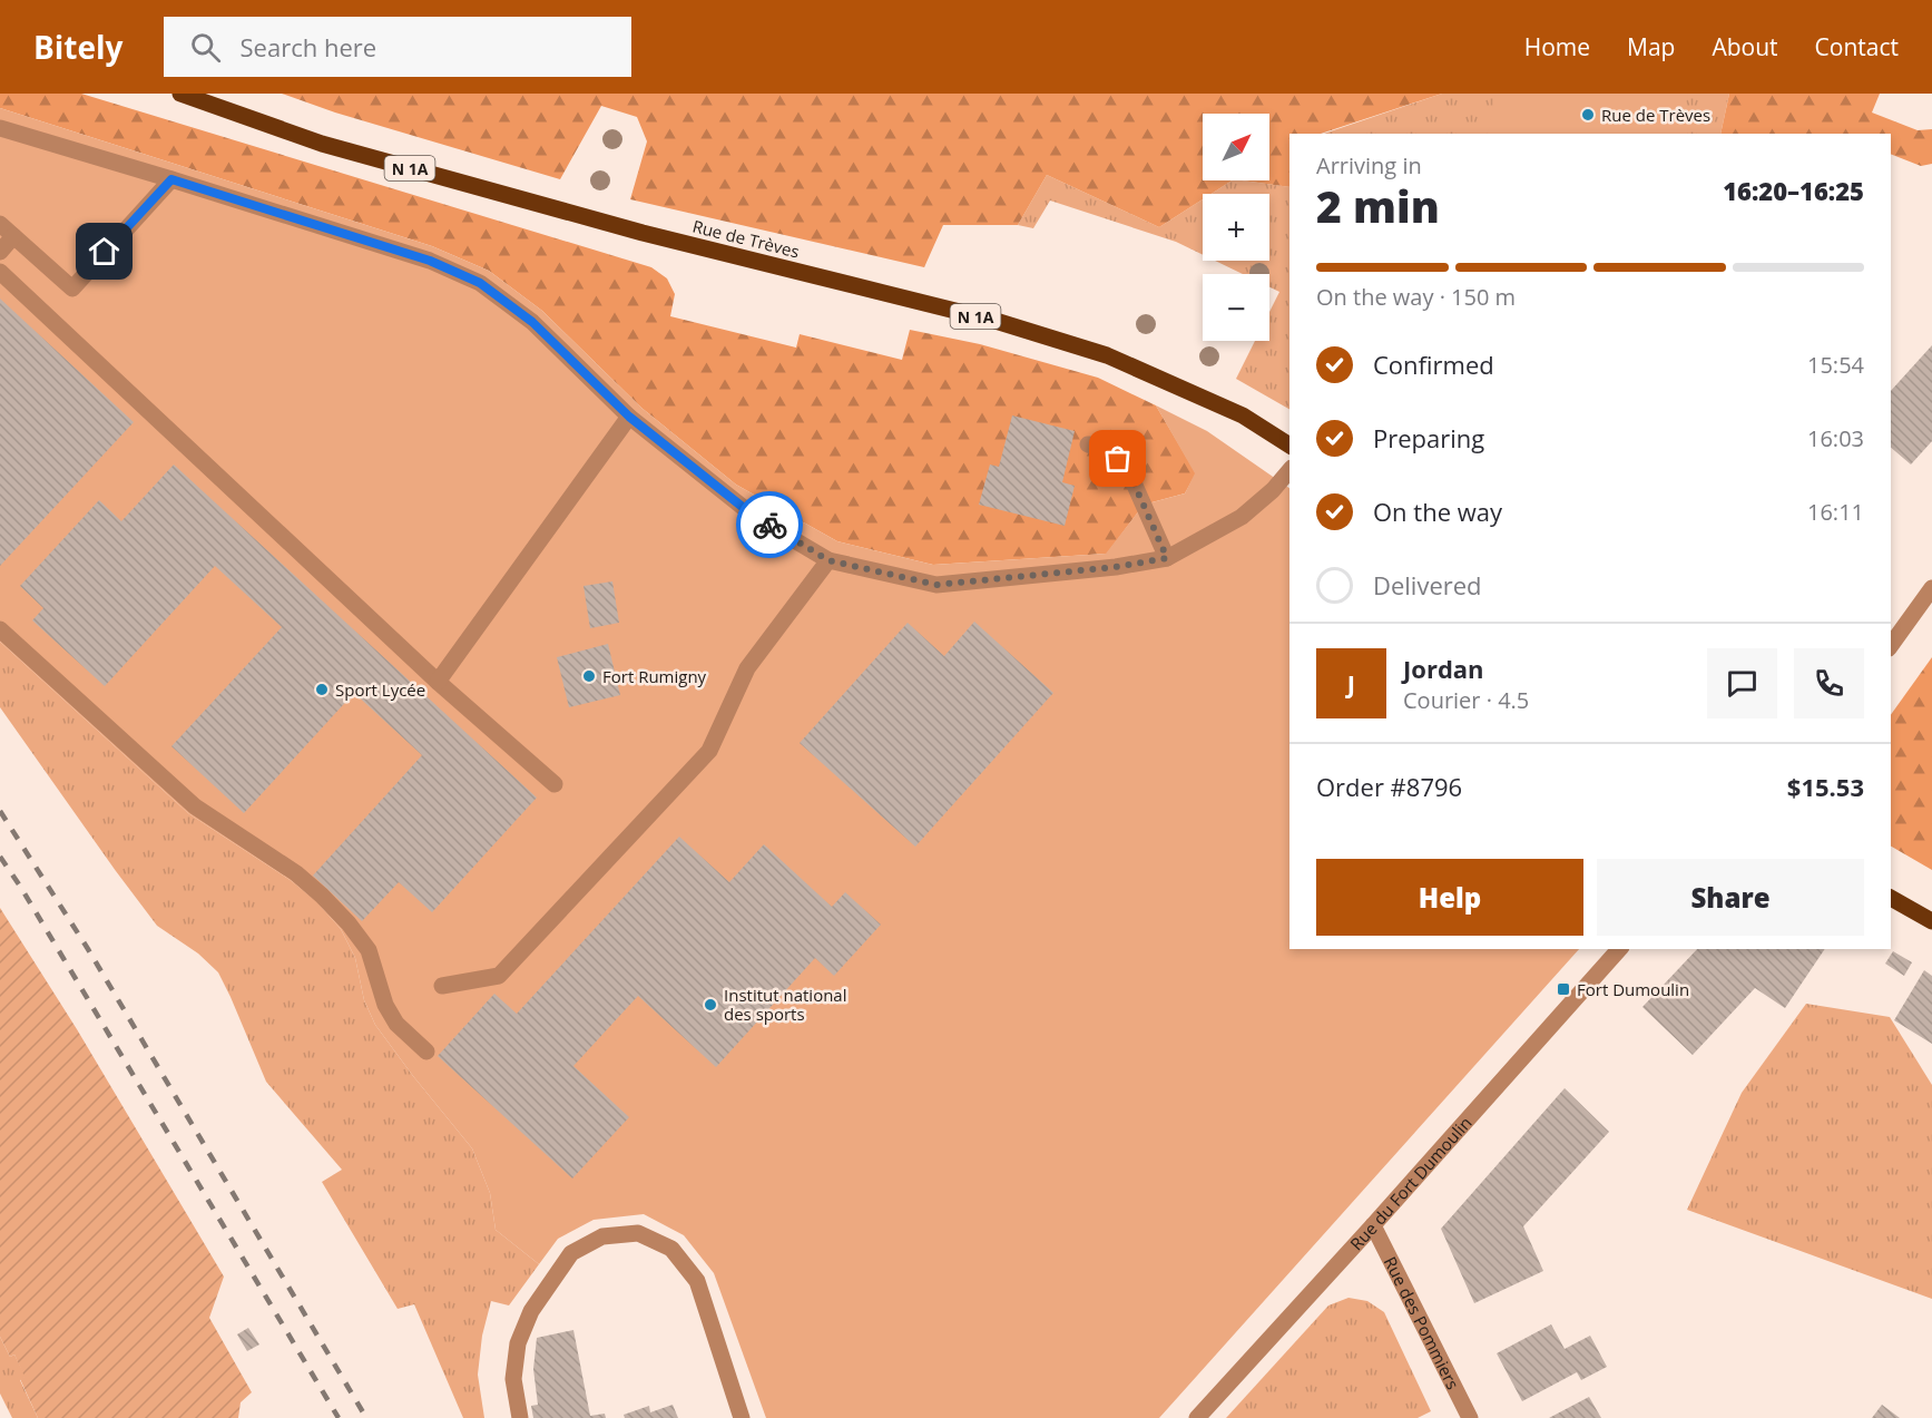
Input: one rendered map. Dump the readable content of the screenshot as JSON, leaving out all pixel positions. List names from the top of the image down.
{
  "streets": {
    "main road": ["N 1A", "Rue de Trèves"],
    "street": ["Rue du Fort Dumoulin", "Rue des Pommiers"]
  },
  "crossings": [
    ["Rue du Fort Dumoulin", "Rue des Pommiers"]
  ],
  "places": {
    "other": [
      "Rue de Trèves",
      "Fort Rumigny",
      "Sport Lycée",
      "Institut national des sports"
    ],
    "transit": ["Fort Dumoulin"]
  },
  "north": "top right",
  "page": {
    "header": "Bitely",
    "search": "Search here",
    "nav": [
      "Home",
      "Map",
      "About",
      "Contact"
    ],
    "map_buttons": ["+", "−"],
    "heading": ["2 min", "Arriving in", "16:20–16:25"],
    "panel": [
      "Jordan",
      "Courier · 4.5",
      "Order #8796",
      "$15.53"
    ],
    "bar": "On the way · 150 m",
    "list": [
      ["Confirmed", "15:54"],
      ["Preparing", "16:03"],
      ["On the way", "16:11"],
      "Delivered"
    ],
    "round": "J",
    "buttons": ["Help", "Share"]
  }
}
